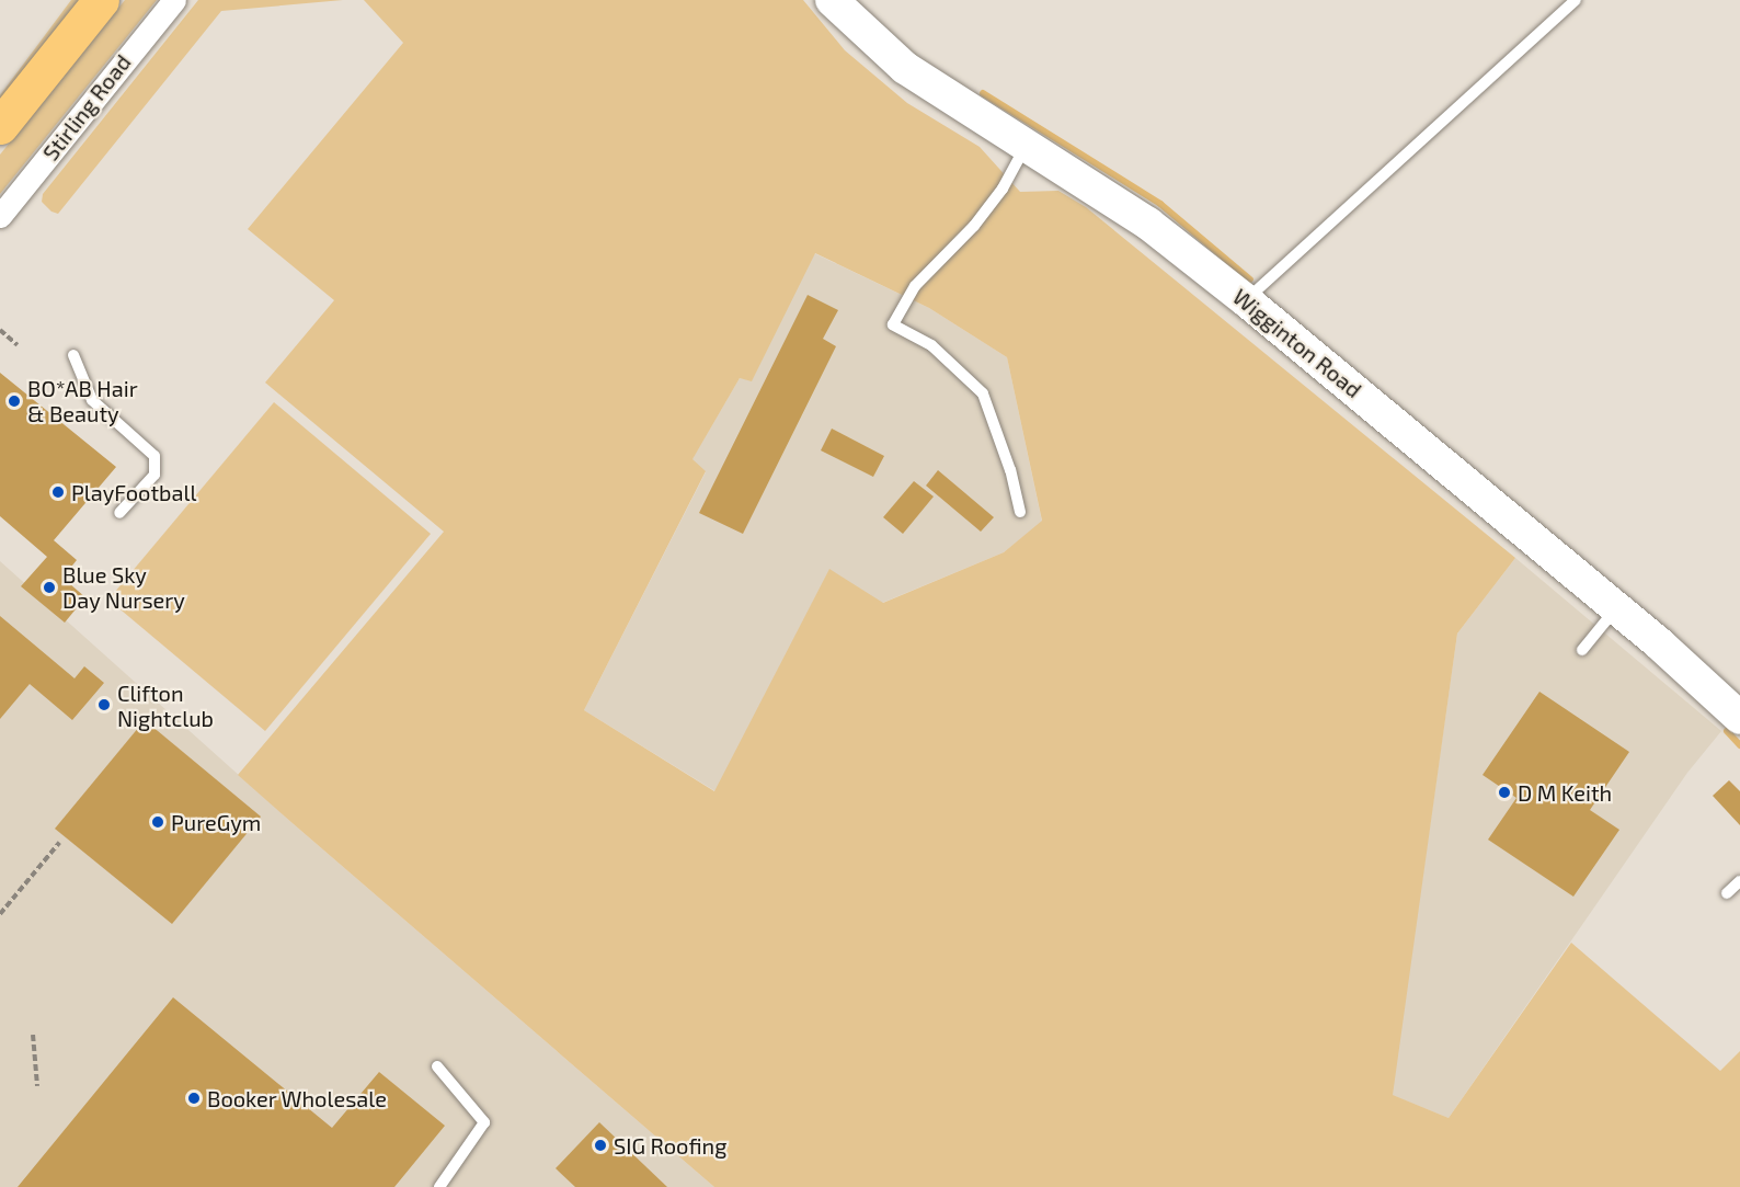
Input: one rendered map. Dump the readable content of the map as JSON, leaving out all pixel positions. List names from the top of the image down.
{
  "streets": {
    "main road": ["Wigginton Road"],
    "street": ["Stirling Road"]
  },
  "places": [
    "BO*AB Hair & Beauty",
    "PlayFootball",
    "Blue Sky Day Nursery",
    "Clifton Nightclub",
    "D M Keith",
    "PureGym",
    "Booker Wholesale",
    "SIG Roofing"
  ]
}
